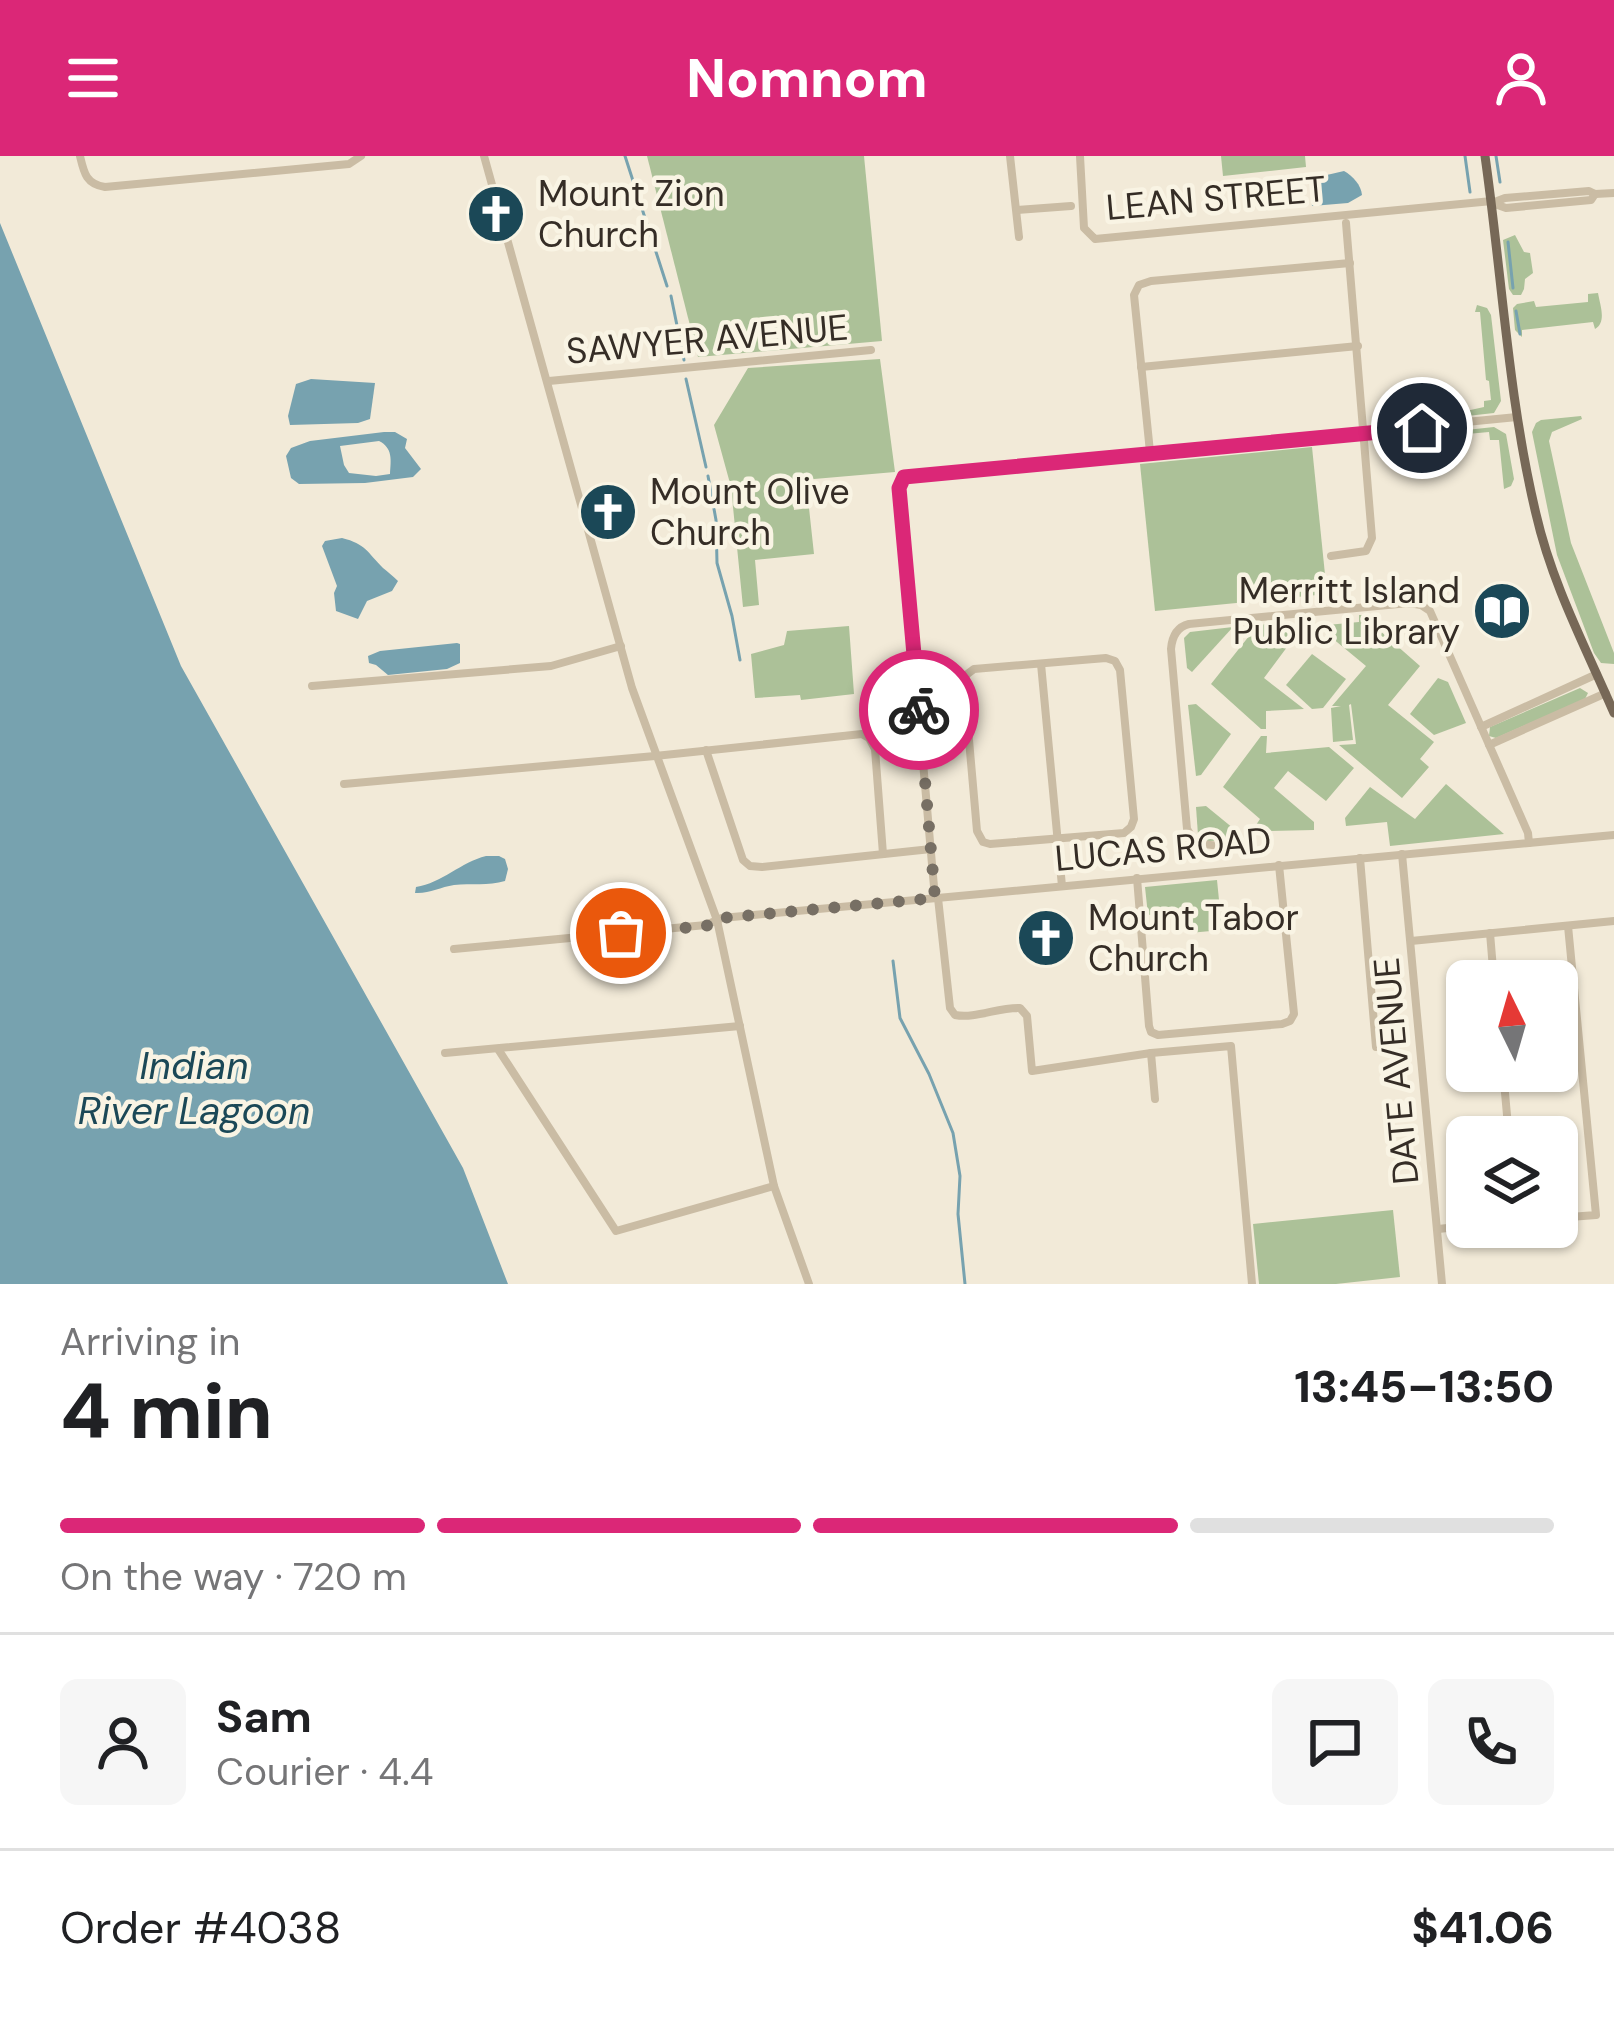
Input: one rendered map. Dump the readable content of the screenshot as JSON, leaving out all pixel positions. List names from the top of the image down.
{
  "streets": {
    "street": [
      "LEAN STREET",
      "SAWYER AVENUE",
      "LUCAS ROAD",
      "DATE AVENUE"
    ]
  },
  "crossings": [
    ["LUCAS ROAD", "DATE AVENUE"]
  ],
  "water": ["Indian River Lagoon"],
  "places": {
    "church": ["Mount Zion Church", "Mount Olive Church", "Mount Tabor Church"],
    "library": ["Merritt Island Public Library"]
  },
  "north": "top",
  "page": {
    "header": "Nomnom",
    "heading": ["4 min", "Arriving in", "13:45–13:50"],
    "panel": [
      "Sam",
      "Courier · 4.4",
      "Order #4038",
      "$41.06"
    ],
    "bar": "On the way · 720 m"
  }
}
